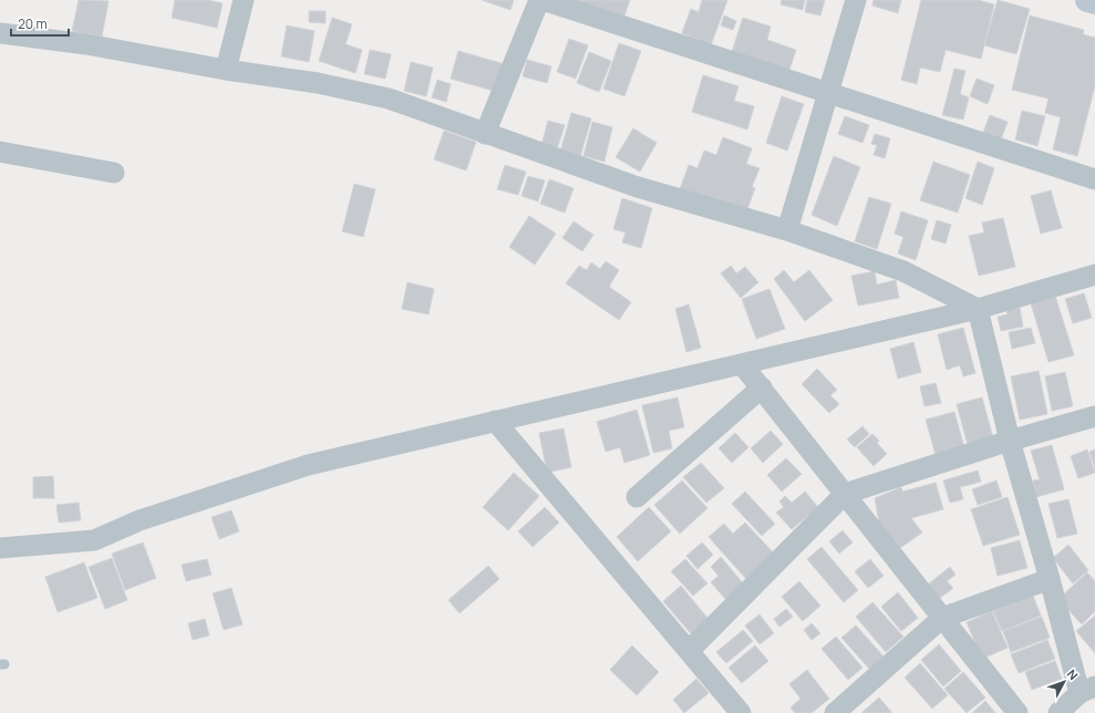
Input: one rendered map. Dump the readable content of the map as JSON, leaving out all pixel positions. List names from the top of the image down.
{
  "scale_bar": "20 m",
  "north": "top right"
}
